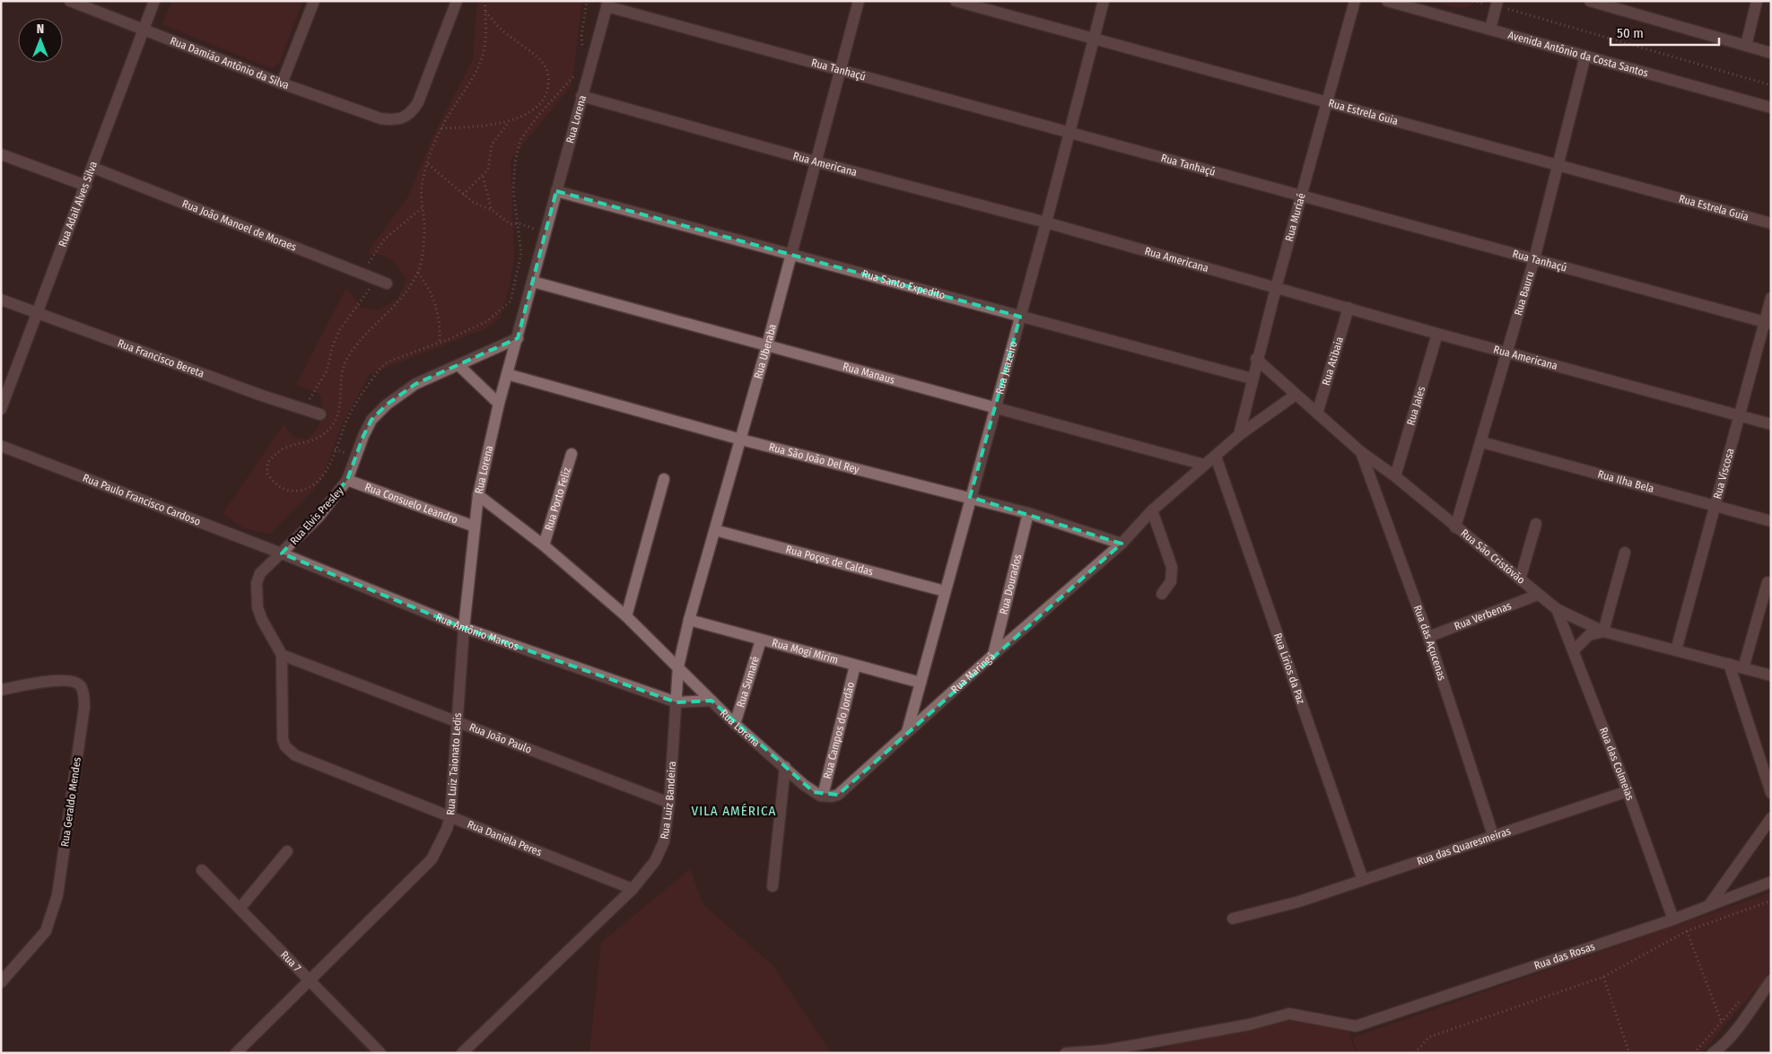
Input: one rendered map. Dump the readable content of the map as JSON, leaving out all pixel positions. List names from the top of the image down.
{
  "streets": {
    "street": [
      "Avenida Antônio da Costa Santos",
      "Rua Damião Antônio da Silva",
      "Rua Tanhaçú",
      "Rua Estrela Guia",
      "Rua Lorena",
      "Rua Americana",
      "Rua Adail Alves Silva",
      "Rua Muriaé",
      "Rua João Manoel de Moraes",
      "Rua Santo Expedito",
      "Rua Bauru",
      "Rua Uberaba",
      "Rua Francisco Bereta",
      "Rua Atibaia",
      "Rua Juazeiro",
      "Rua Manaus",
      "Rua Jales",
      "Rua São João Del Rey",
      "Rua Viscosa",
      "Rua Ilha Bela",
      "Rua Paulo Francisco Cardoso",
      "Rua Porto Feliz",
      "Rua Consuelo Leandro",
      "Rua Elvis Presley",
      "Rua São Cristóvão",
      "Rua Poços de Caldas",
      "Rua Dourados",
      "Rua Verbenas",
      "Rua Antônio Marcos",
      "Rua das Açucenas",
      "Rua Mogi Mirim",
      "Rua Lírios da Paz",
      "Rua Maringá",
      "Rua Sumaré",
      "Rua Campos do Jordão",
      "Rua João Paulo",
      "Rua das Colmeias",
      "Rua Luiz Taionato Ledis",
      "Rua Luiz Bandeira",
      "Rua Geraldo Mendes",
      "Rua Daniela Peres",
      "Rua das Quaresmeiras",
      "Rua das Rosas",
      "Rua 7"
    ]
  },
  "crossings": [
    ["Avenida Antônio da Costa Santos", "Rua Bauru"],
    ["Rua Damião Antônio da Silva", "Rua Adail Alves Silva"],
    ["Rua Tanhaçú", "Rua Lorena"],
    ["Rua Tanhaçú", "Rua Muriaé"],
    ["Rua Tanhaçú", "Rua Bauru"],
    ["Rua Tanhaçú", "Rua Uberaba"],
    ["Rua Tanhaçú", "Rua Juazeiro"],
    ["Rua Tanhaçú", "Rua Viscosa"],
    ["Rua Estrela Guia", "Rua Muriaé"],
    ["Rua Estrela Guia", "Rua Bauru"],
    ["Rua Estrela Guia", "Rua Juazeiro"],
    ["Rua Lorena", "Rua Americana"],
    ["Rua Lorena", "Rua Santo Expedito"],
    ["Rua Lorena", "Rua Uberaba"],
    ["Rua Lorena", "Rua Manaus"],
    ["Rua Lorena", "Rua São João Del Rey"],
    ["Rua Lorena", "Rua Porto Feliz"],
    ["Rua Lorena", "Rua Elvis Presley"],
    ["Rua Lorena", "Rua Maringá"],
    ["Rua Lorena", "Rua Sumaré"],
    ["Rua Lorena", "Rua Campos do Jordão"],
    ["Rua Lorena", "Rua Luiz Taionato Ledis"],
    ["Rua Americana", "Rua Muriaé"],
    ["Rua Americana", "Rua Bauru"],
    ["Rua Americana", "Rua Uberaba"],
    ["Rua Americana", "Rua Atibaia"],
    ["Rua Americana", "Rua Juazeiro"],
    ["Rua Americana", "Rua Jales"],
    ["Rua Americana", "Rua Viscosa"],
    ["Rua Adail Alves Silva", "Rua João Manoel de Moraes"],
    ["Rua Adail Alves Silva", "Rua Francisco Bereta"],
    ["Rua Muriaé", "Rua Santo Expedito"],
    ["Rua Muriaé", "Rua São Cristóvão"],
    ["Rua Santo Expedito", "Rua Uberaba"],
    ["Rua Santo Expedito", "Rua Juazeiro"],
    ["Rua Bauru", "Rua Ilha Bela"],
    ["Rua Bauru", "Rua São Cristóvão"],
    ["Rua Uberaba", "Rua Manaus"],
    ["Rua Uberaba", "Rua São João Del Rey"],
    ["Rua Uberaba", "Rua Poços de Caldas"],
    ["Rua Uberaba", "Rua Antônio Marcos"],
    ["Rua Uberaba", "Rua Mogi Mirim"],
    ["Rua Uberaba", "Rua Luiz Bandeira"],
    ["Rua Atibaia", "Rua São Cristóvão"],
    ["Rua Juazeiro", "Rua Manaus"],
    ["Rua Juazeiro", "Rua São João Del Rey"],
    ["Rua Juazeiro", "Rua Poços de Caldas"],
    ["Rua Juazeiro", "Rua Mogi Mirim"],
    ["Rua Juazeiro", "Rua Maringá"],
    ["Rua Jales", "Rua São Cristóvão"],
    ["Rua São João Del Rey", "Rua Dourados"],
    ["Rua São João Del Rey", "Rua Maringá"],
    ["Rua Viscosa", "Rua Ilha Bela"],
    ["Rua Viscosa", "Rua São Cristóvão"],
    ["Rua Paulo Francisco Cardoso", "Rua Elvis Presley"],
    ["Rua Paulo Francisco Cardoso", "Rua Antônio Marcos"],
    ["Rua Consuelo Leandro", "Rua Elvis Presley"],
    ["Rua Consuelo Leandro", "Rua Luiz Taionato Ledis"],
    ["Rua Elvis Presley", "Rua Antônio Marcos"],
    ["Rua Elvis Presley", "Rua João Paulo"],
    ["Rua Elvis Presley", "Rua Daniela Peres"],
    ["Rua São Cristóvão", "Rua Verbenas"],
    ["Rua São Cristóvão", "Rua das Açucenas"],
    ["Rua São Cristóvão", "Rua das Colmeias"],
    ["Rua Dourados", "Rua Maringá"],
    ["Rua Verbenas", "Rua das Açucenas"],
    ["Rua Antônio Marcos", "Rua Luiz Taionato Ledis"],
    ["Rua Antônio Marcos", "Rua Luiz Bandeira"],
    ["Rua das Açucenas", "Rua das Quaresmeiras"],
    ["Rua Mogi Mirim", "Rua Sumaré"],
    ["Rua Mogi Mirim", "Rua Campos do Jordão"],
    ["Rua Lírios da Paz", "Rua das Quaresmeiras"],
    ["Rua Maringá", "Rua Campos do Jordão"],
    ["Rua João Paulo", "Rua Luiz Taionato Ledis"],
    ["Rua João Paulo", "Rua Luiz Bandeira"],
    ["Rua das Colmeias", "Rua das Quaresmeiras"],
    ["Rua das Colmeias", "Rua das Rosas"],
    ["Rua Luiz Taionato Ledis", "Rua Daniela Peres"],
    ["Rua Luiz Taionato Ledis", "Rua 7"],
    ["Rua Luiz Bandeira", "Rua Daniela Peres"]
  ],
  "districts": ["VILA AMÉRICA"],
  "scale_bar": "50 m",
  "north": "top"
}
